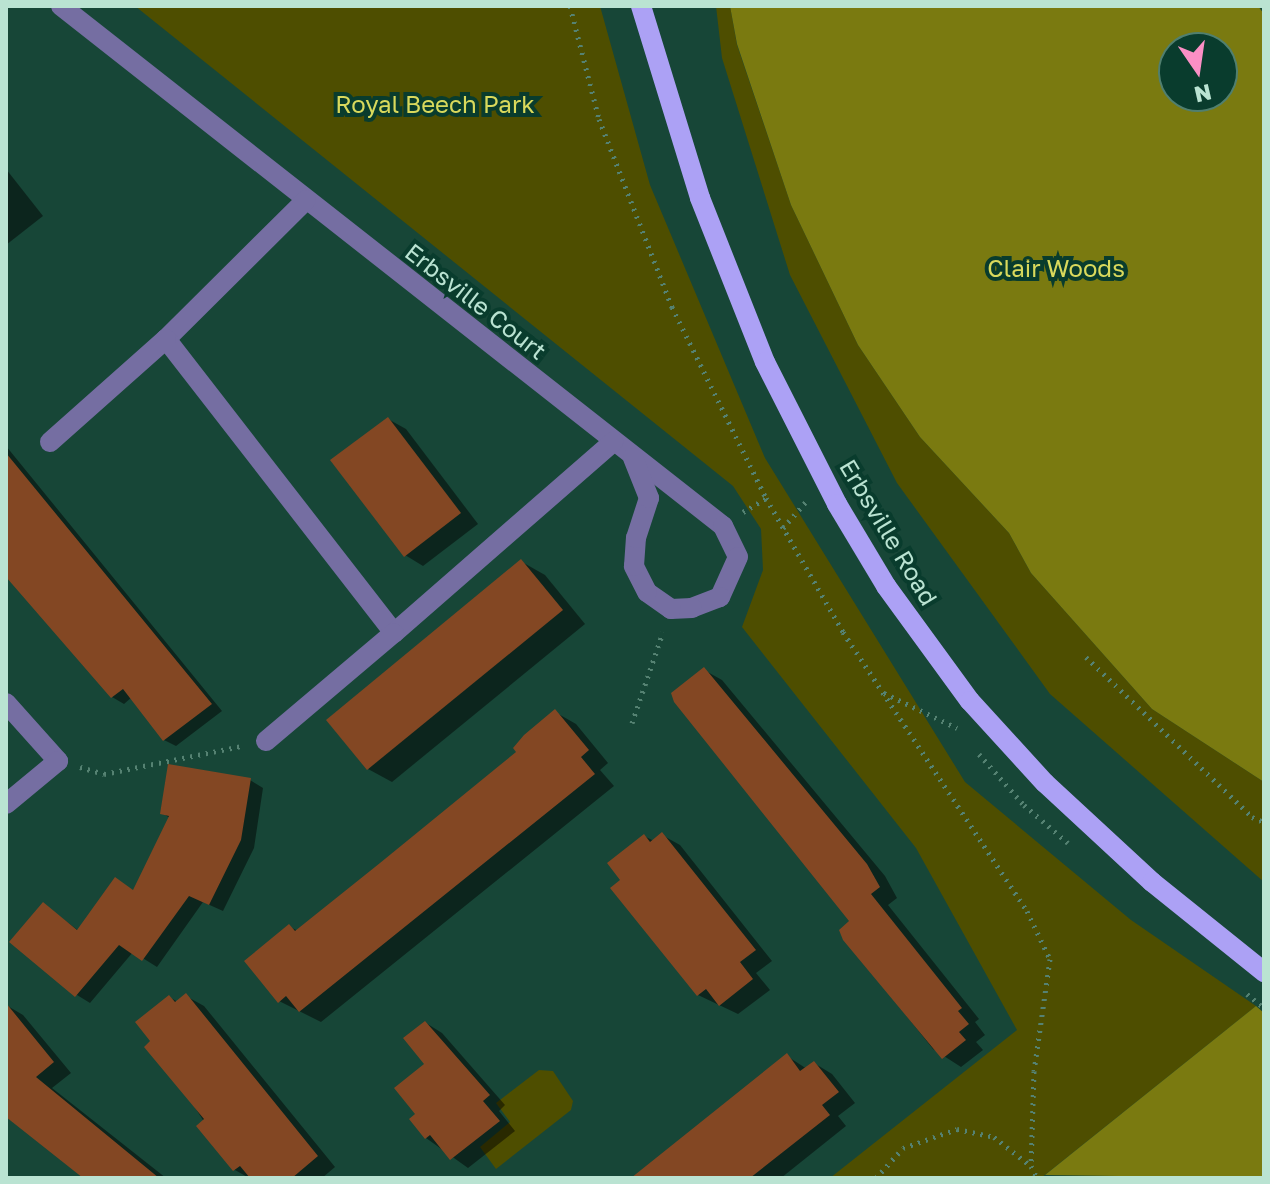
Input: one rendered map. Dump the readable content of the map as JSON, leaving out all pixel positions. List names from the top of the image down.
{
  "streets": {
    "main road": ["Erbsville Road"],
    "street": ["Erbsville Court"]
  },
  "parks": ["Royal Beech Park", "Clair Woods"],
  "north": "bottom"
}
